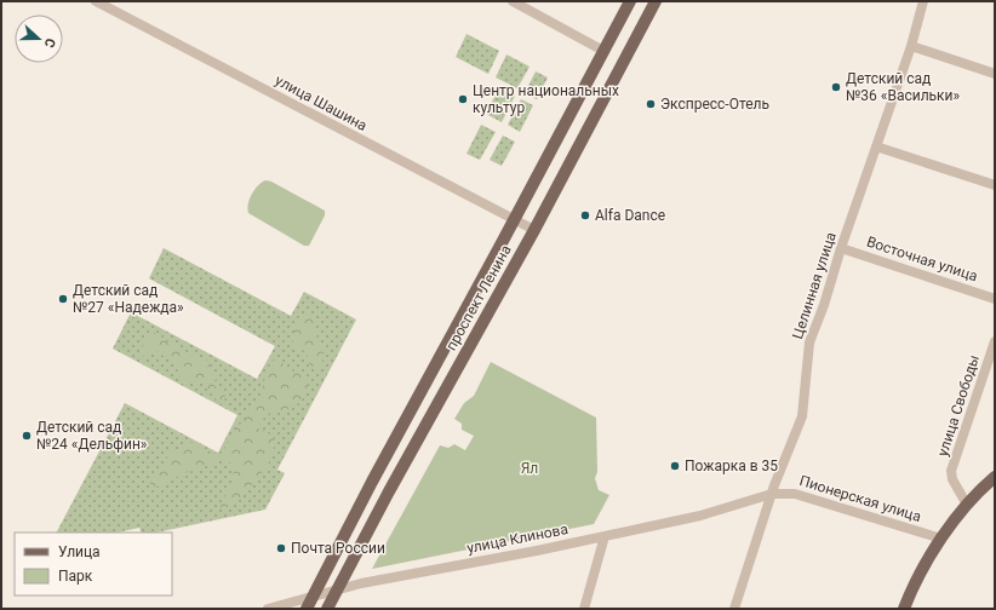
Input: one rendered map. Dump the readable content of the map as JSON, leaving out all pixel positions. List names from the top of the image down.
{
  "streets": {
    "main road": ["проспект Ленина"],
    "street": [
      "улица Шашина",
      "Восточная улица",
      "Целинная улица",
      "улица Свободы",
      "Пионерская улица",
      "улица Клинова"
    ]
  },
  "crossings": [
    ["улица Шашина", "проспект Ленина"],
    ["Восточная улица", "Целинная улица"],
    ["Целинная улица", "Пионерская улица"],
    ["Целинная улица", "улица Клинова"],
    ["проспект Ленина", "улица Клинова"],
    ["Пионерская улица", "улица Клинова"]
  ],
  "parks": ["Ял"],
  "places": [
    "Детский сад №36 «Васильки»",
    "Центр национальных культур",
    "Экспресс-Отель",
    "Alfa Dance",
    "Детский сад №27 «Надежда»",
    "Детский сад №24 «Дельфин»",
    "Пожарка в 35",
    "Почта России"
  ],
  "legend": ["Улица", "Парк"],
  "north": "right"
}
